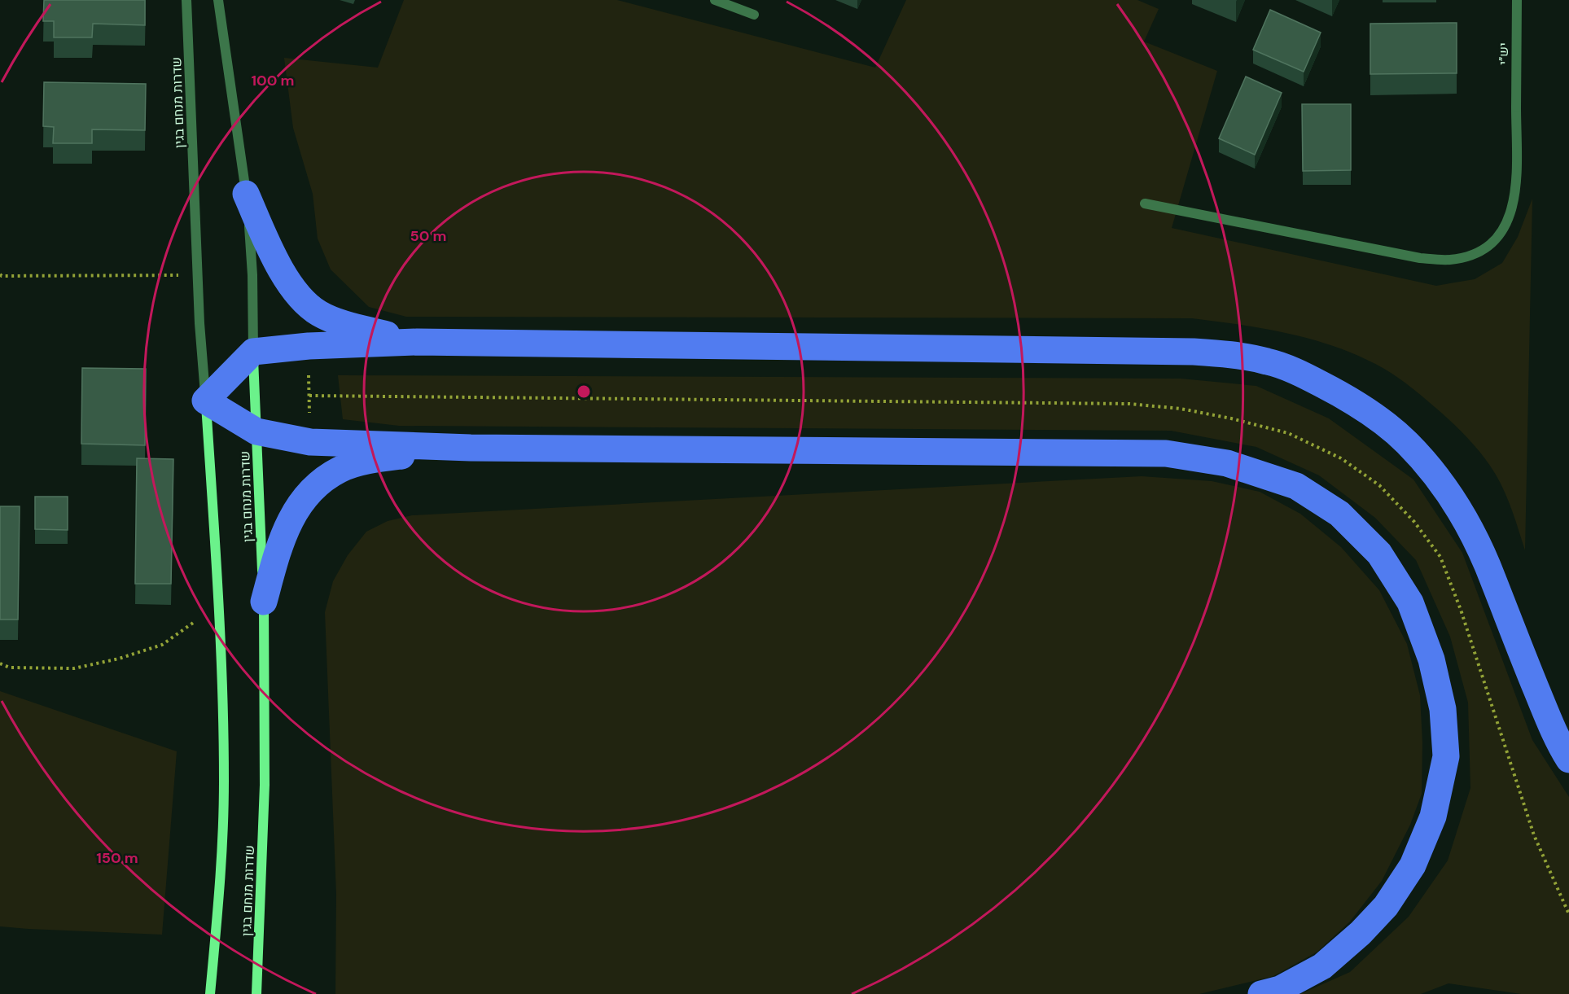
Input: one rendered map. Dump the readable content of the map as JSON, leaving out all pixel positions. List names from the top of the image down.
{
  "streets": {
    "main road": ["שדרות מנחם בגין"],
    "street": ["יש״י"]
  },
  "rings": ["100 m", "50 m", "150 m"]
}
